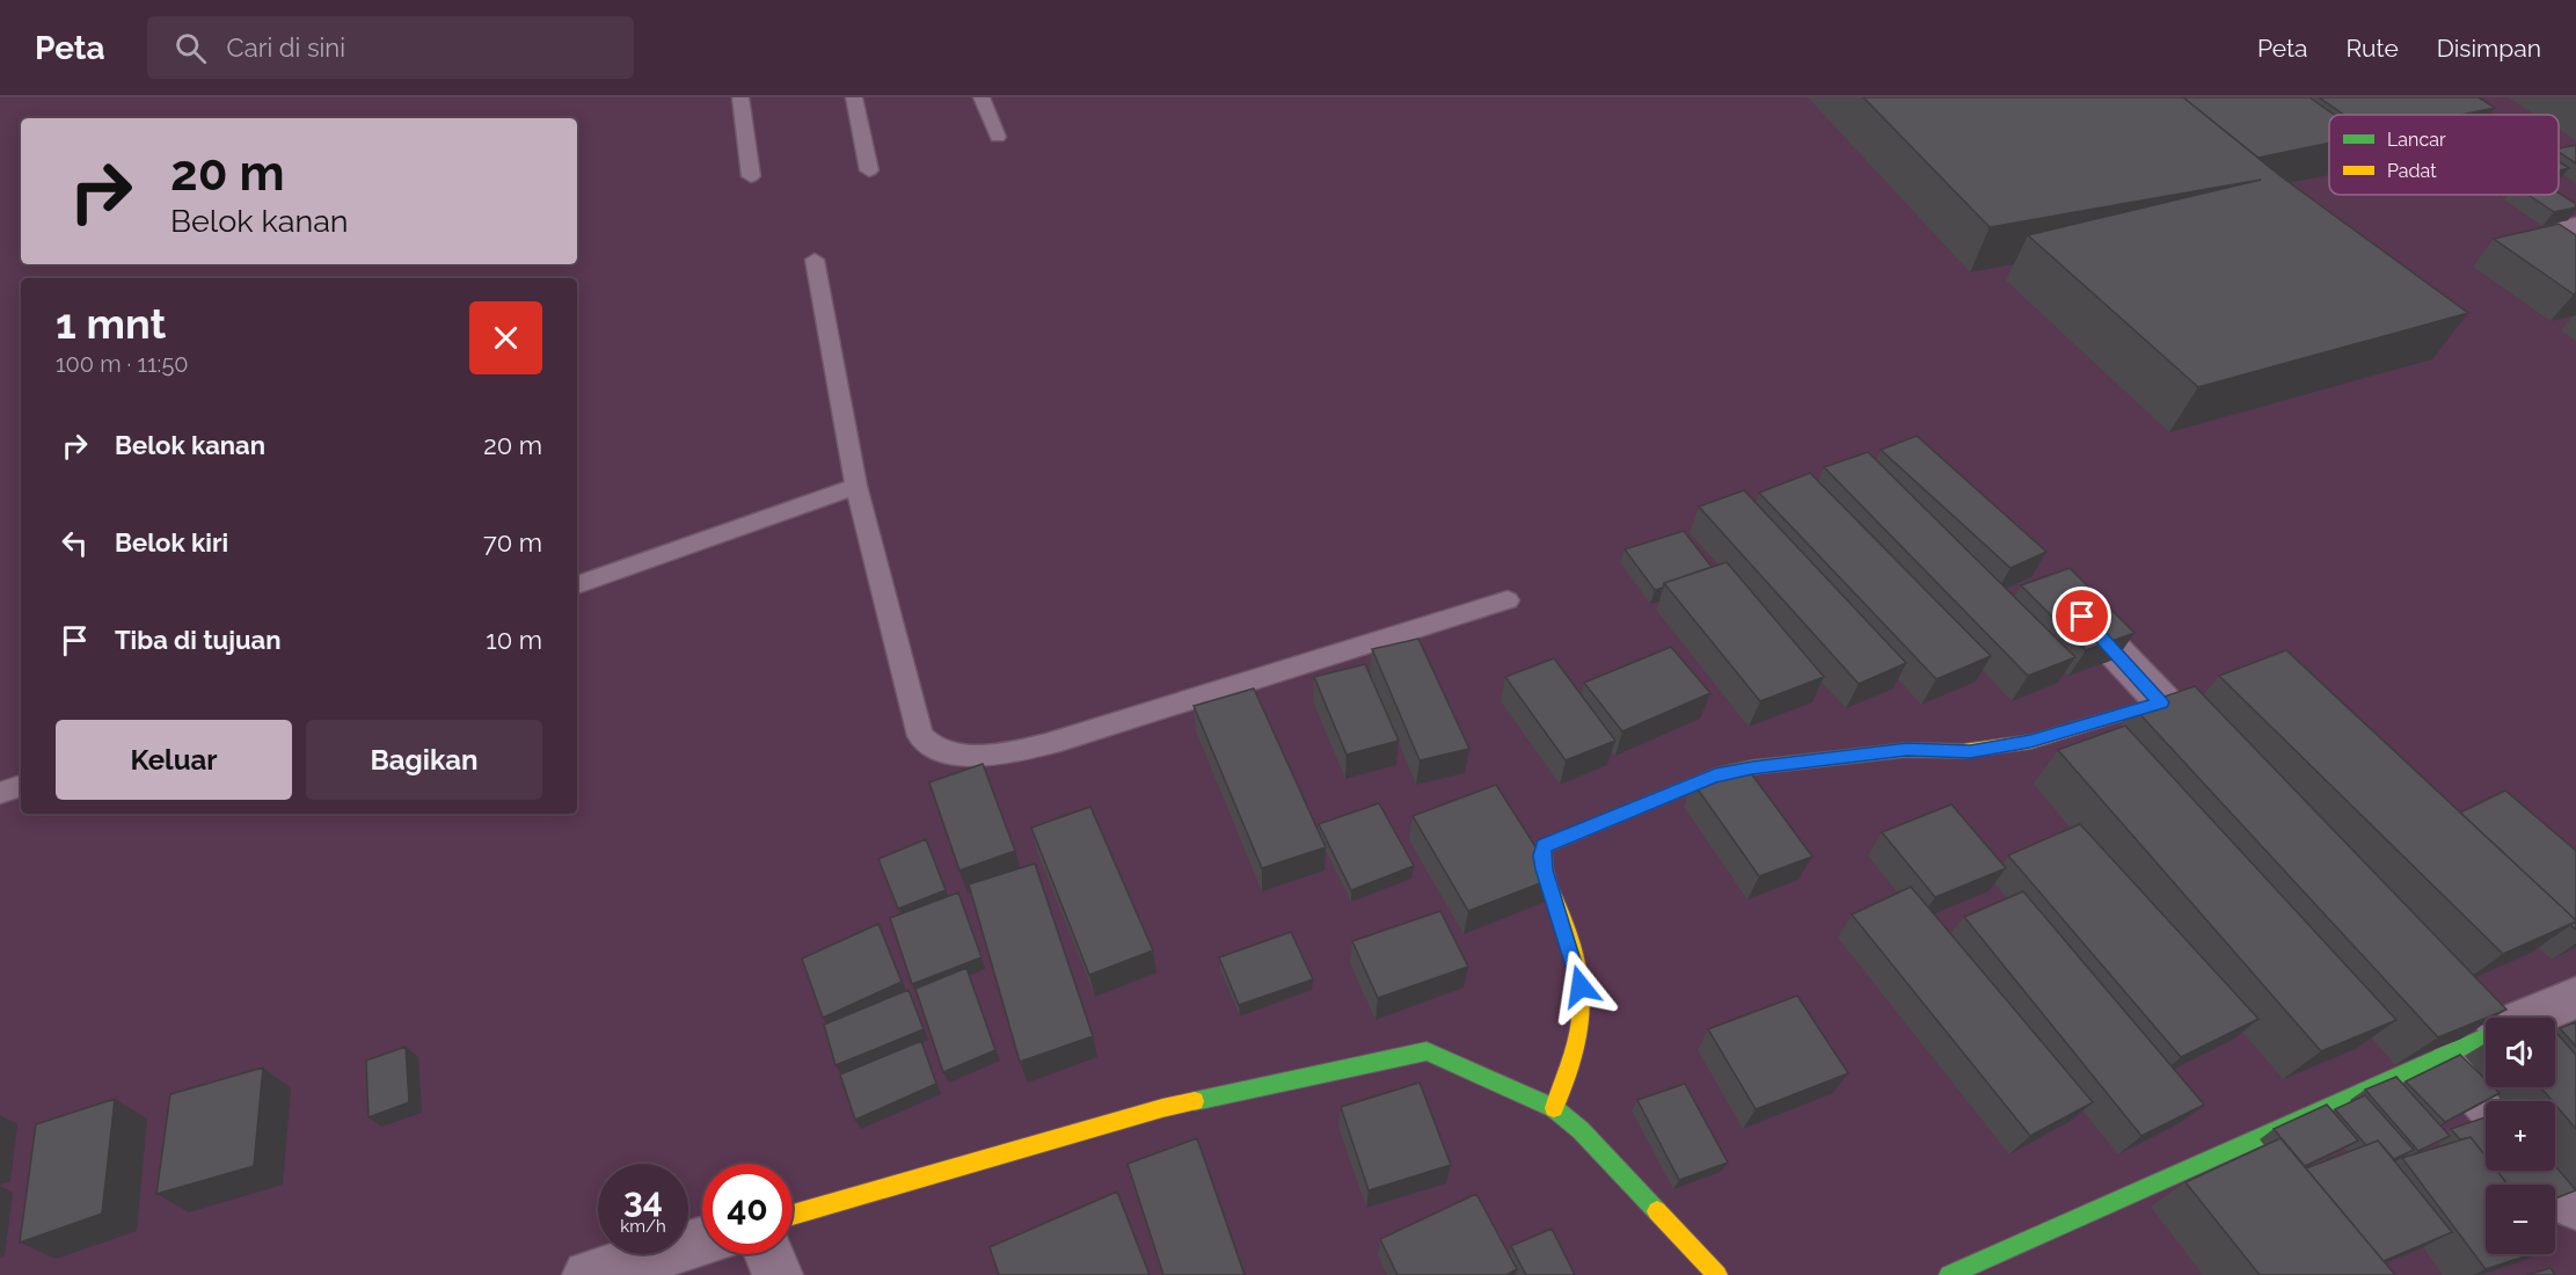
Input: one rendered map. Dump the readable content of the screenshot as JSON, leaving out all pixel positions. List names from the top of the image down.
{
  "legend": ["Lancar", "Padat"],
  "page": {
    "header": "Peta",
    "search": "Cari di sini",
    "nav": ["Peta", "Rute", "Disimpan"],
    "turn": ["20 m", "Belok kanan"],
    "heading": ["1 mnt", "100 m · 11:50"],
    "list": [
      {
        "name": "Belok kanan",
        "value": "20 m"
      },
      {
        "name": "Belok kiri",
        "value": "70 m"
      },
      {
        "name": "Tiba di tujuan",
        "value": "10 m"
      }
    ],
    "buttons": ["Keluar", "Bagikan"],
    "map_buttons": ["+", "−"],
    "speed": "34 km/h",
    "limit": "40"
  }
}
